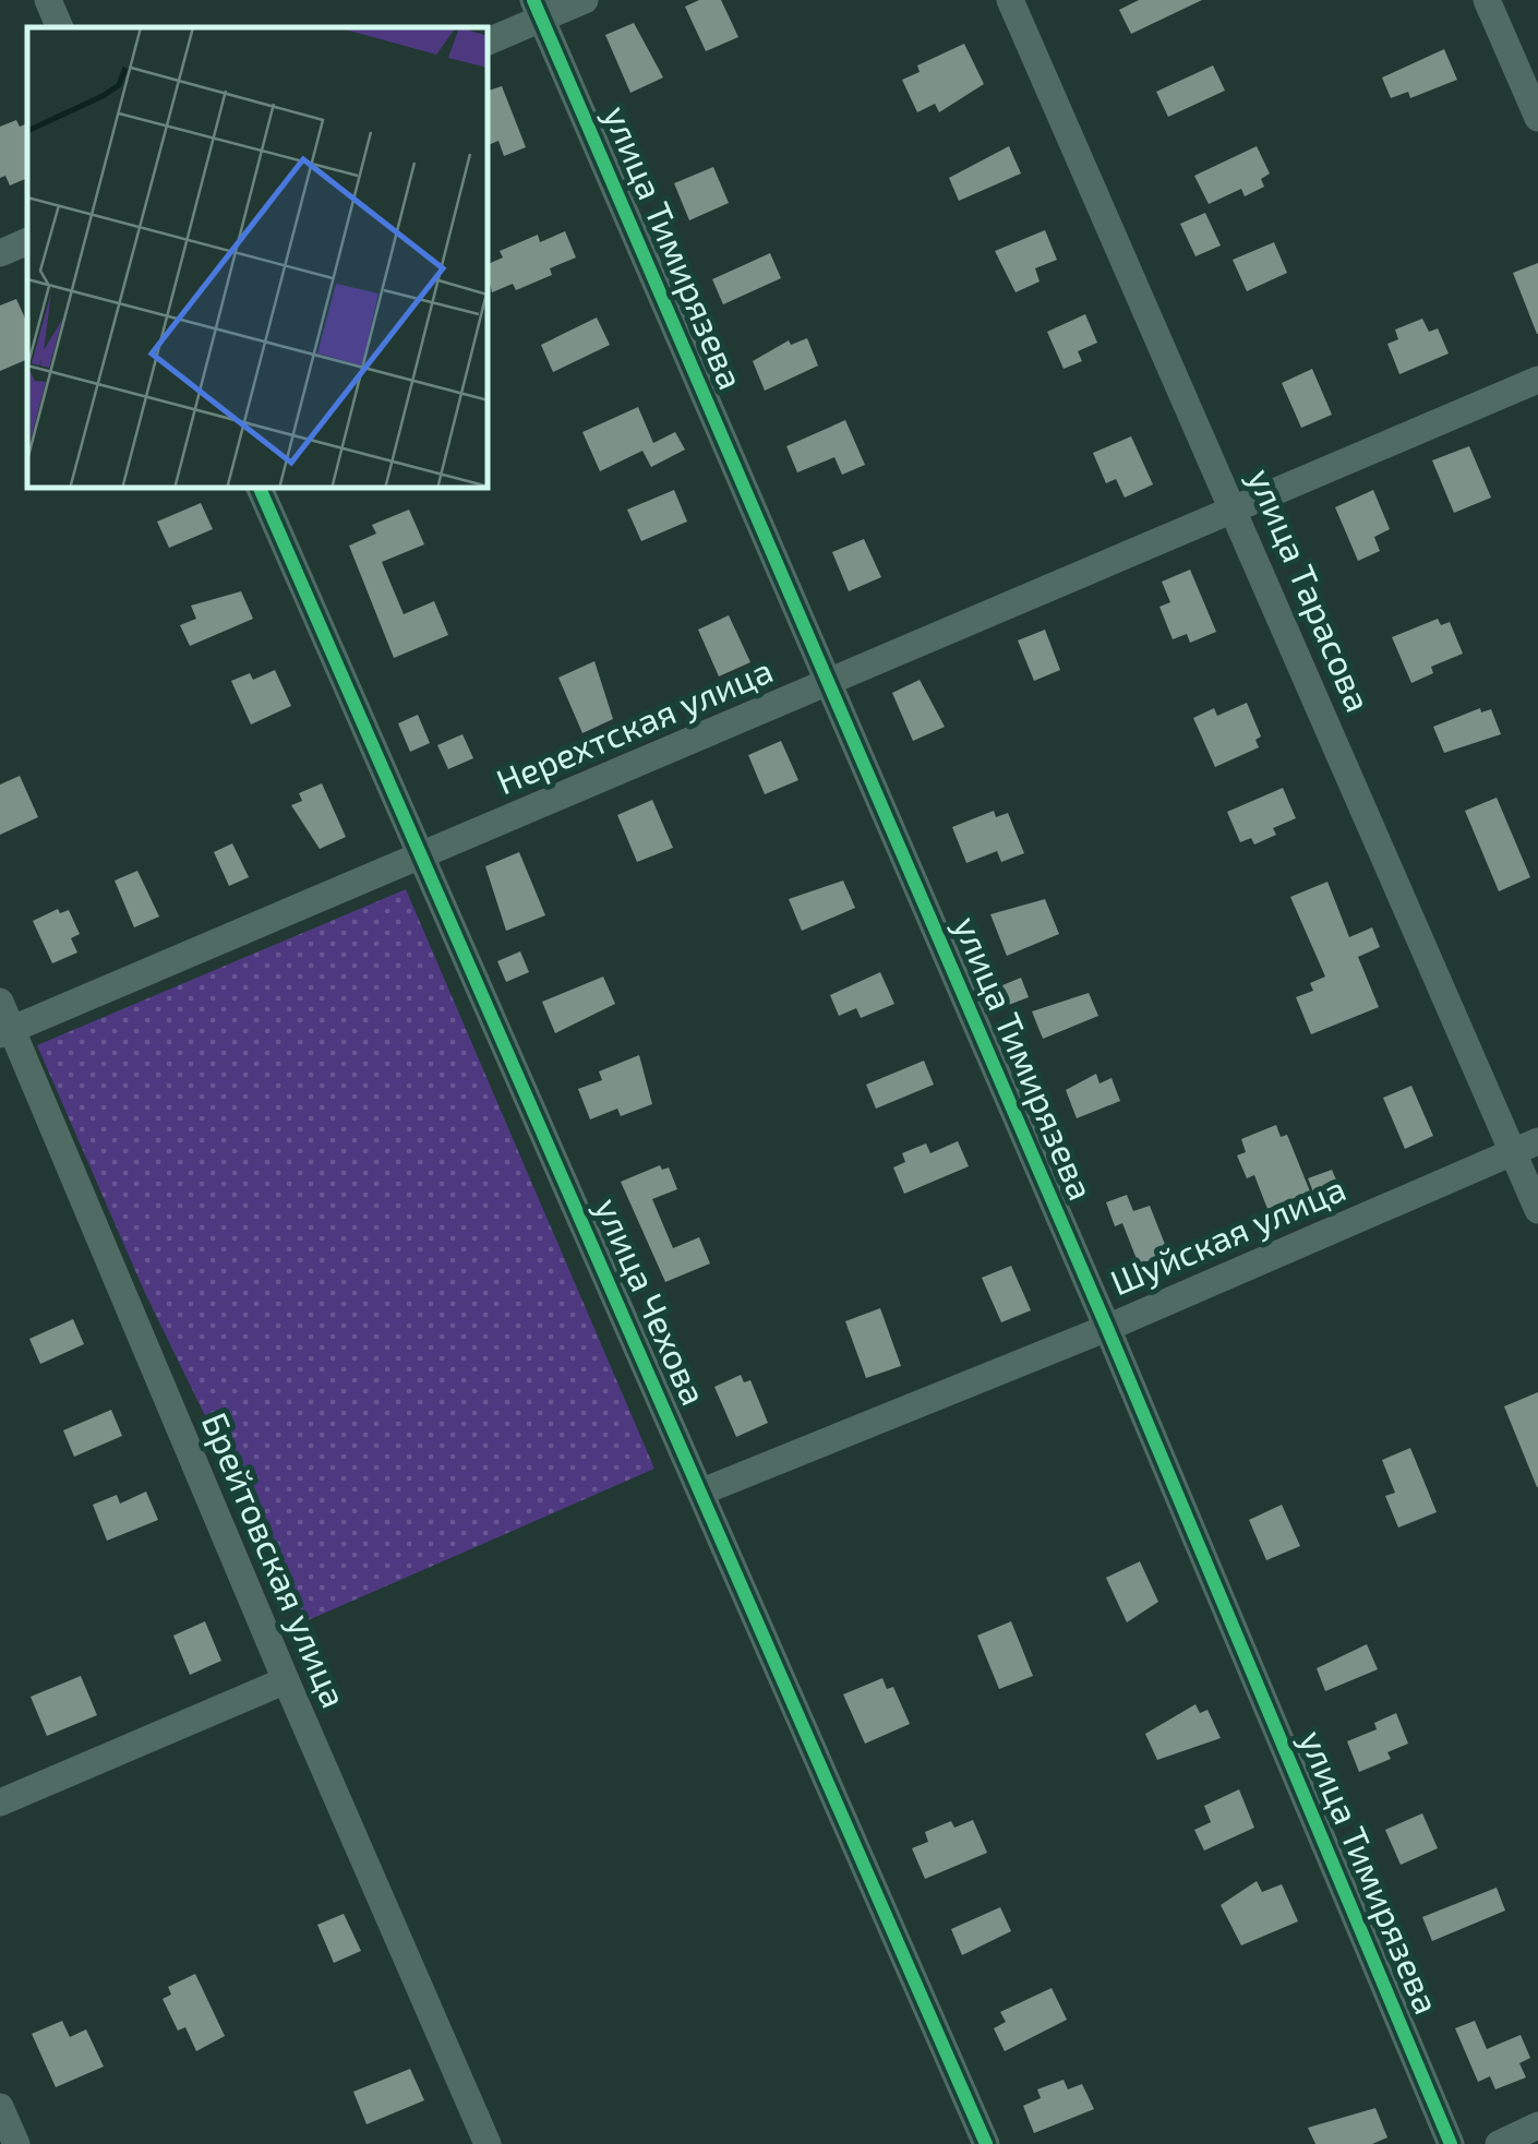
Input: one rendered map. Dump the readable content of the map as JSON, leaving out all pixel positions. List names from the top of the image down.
{
  "streets": {
    "street": [
      "улица Тимирязева",
      "улица Тарасова",
      "Нерехтская улица",
      "Шуйская улица",
      "улица Чехова",
      "Брейтовская улица"
    ]
  },
  "crossings": [
    ["улица Тимирязева", "Нерехтская улица"],
    ["улица Тимирязева", "Шуйская улица"],
    ["улица Тарасова", "Нерехтская улица"],
    ["улица Тарасова", "Шуйская улица"],
    ["Нерехтская улица", "улица Чехова"],
    ["Нерехтская улица", "Брейтовская улица"],
    ["Шуйская улица", "улица Чехова"]
  ]
}
